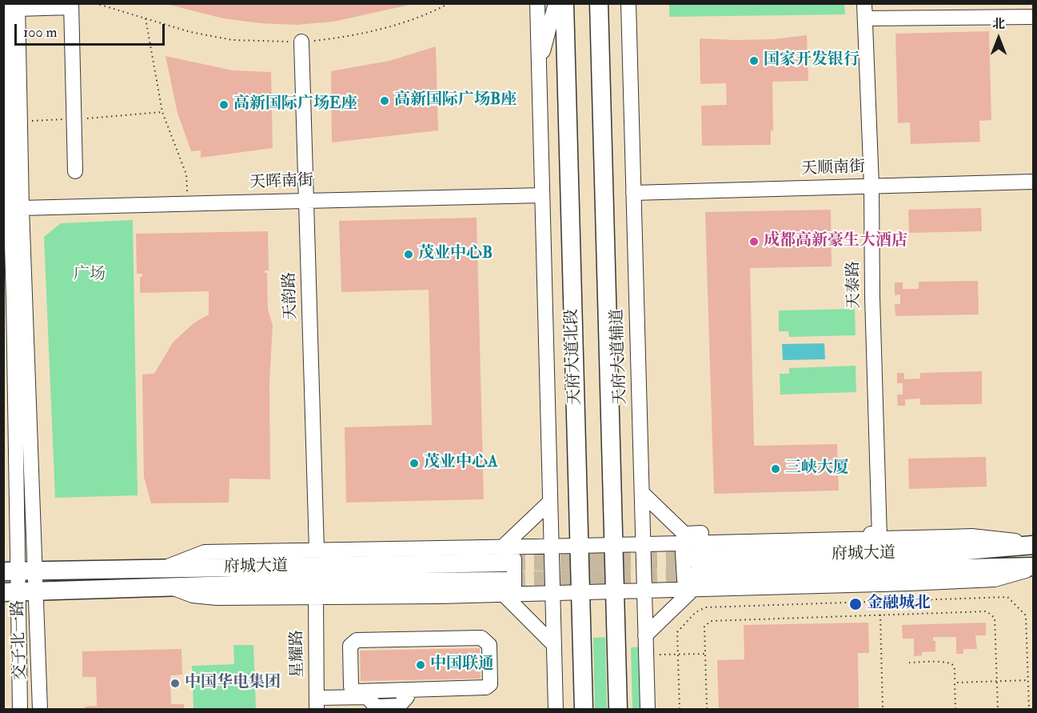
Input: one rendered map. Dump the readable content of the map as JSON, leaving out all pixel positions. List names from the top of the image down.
{
  "streets": {
    "main road": ["天府大道北段", "府城大道"],
    "street": [
      "天顺南街",
      "天晖南街",
      "天泰路",
      "天韵路",
      "天府大道辅道",
      "交子北一路",
      "星耀路"
    ]
  },
  "crossings": [
    ["天顺南街", "天泰路"],
    ["天顺南街", "天府大道辅道"],
    ["天晖南街", "天韵路"],
    ["府城大道", "交子北一路"]
  ],
  "parks": ["广场"],
  "places": [
    "国家开发银行",
    "高新国际广场B座",
    "高新国际广场E座",
    "成都高新豪生大酒店",
    "茂业中心B",
    "茂业中心A",
    "三峡大厦",
    "金融城北",
    "中国联通",
    "中国华电集团"
  ],
  "scale_bar": "100 m",
  "north": "top"
}
